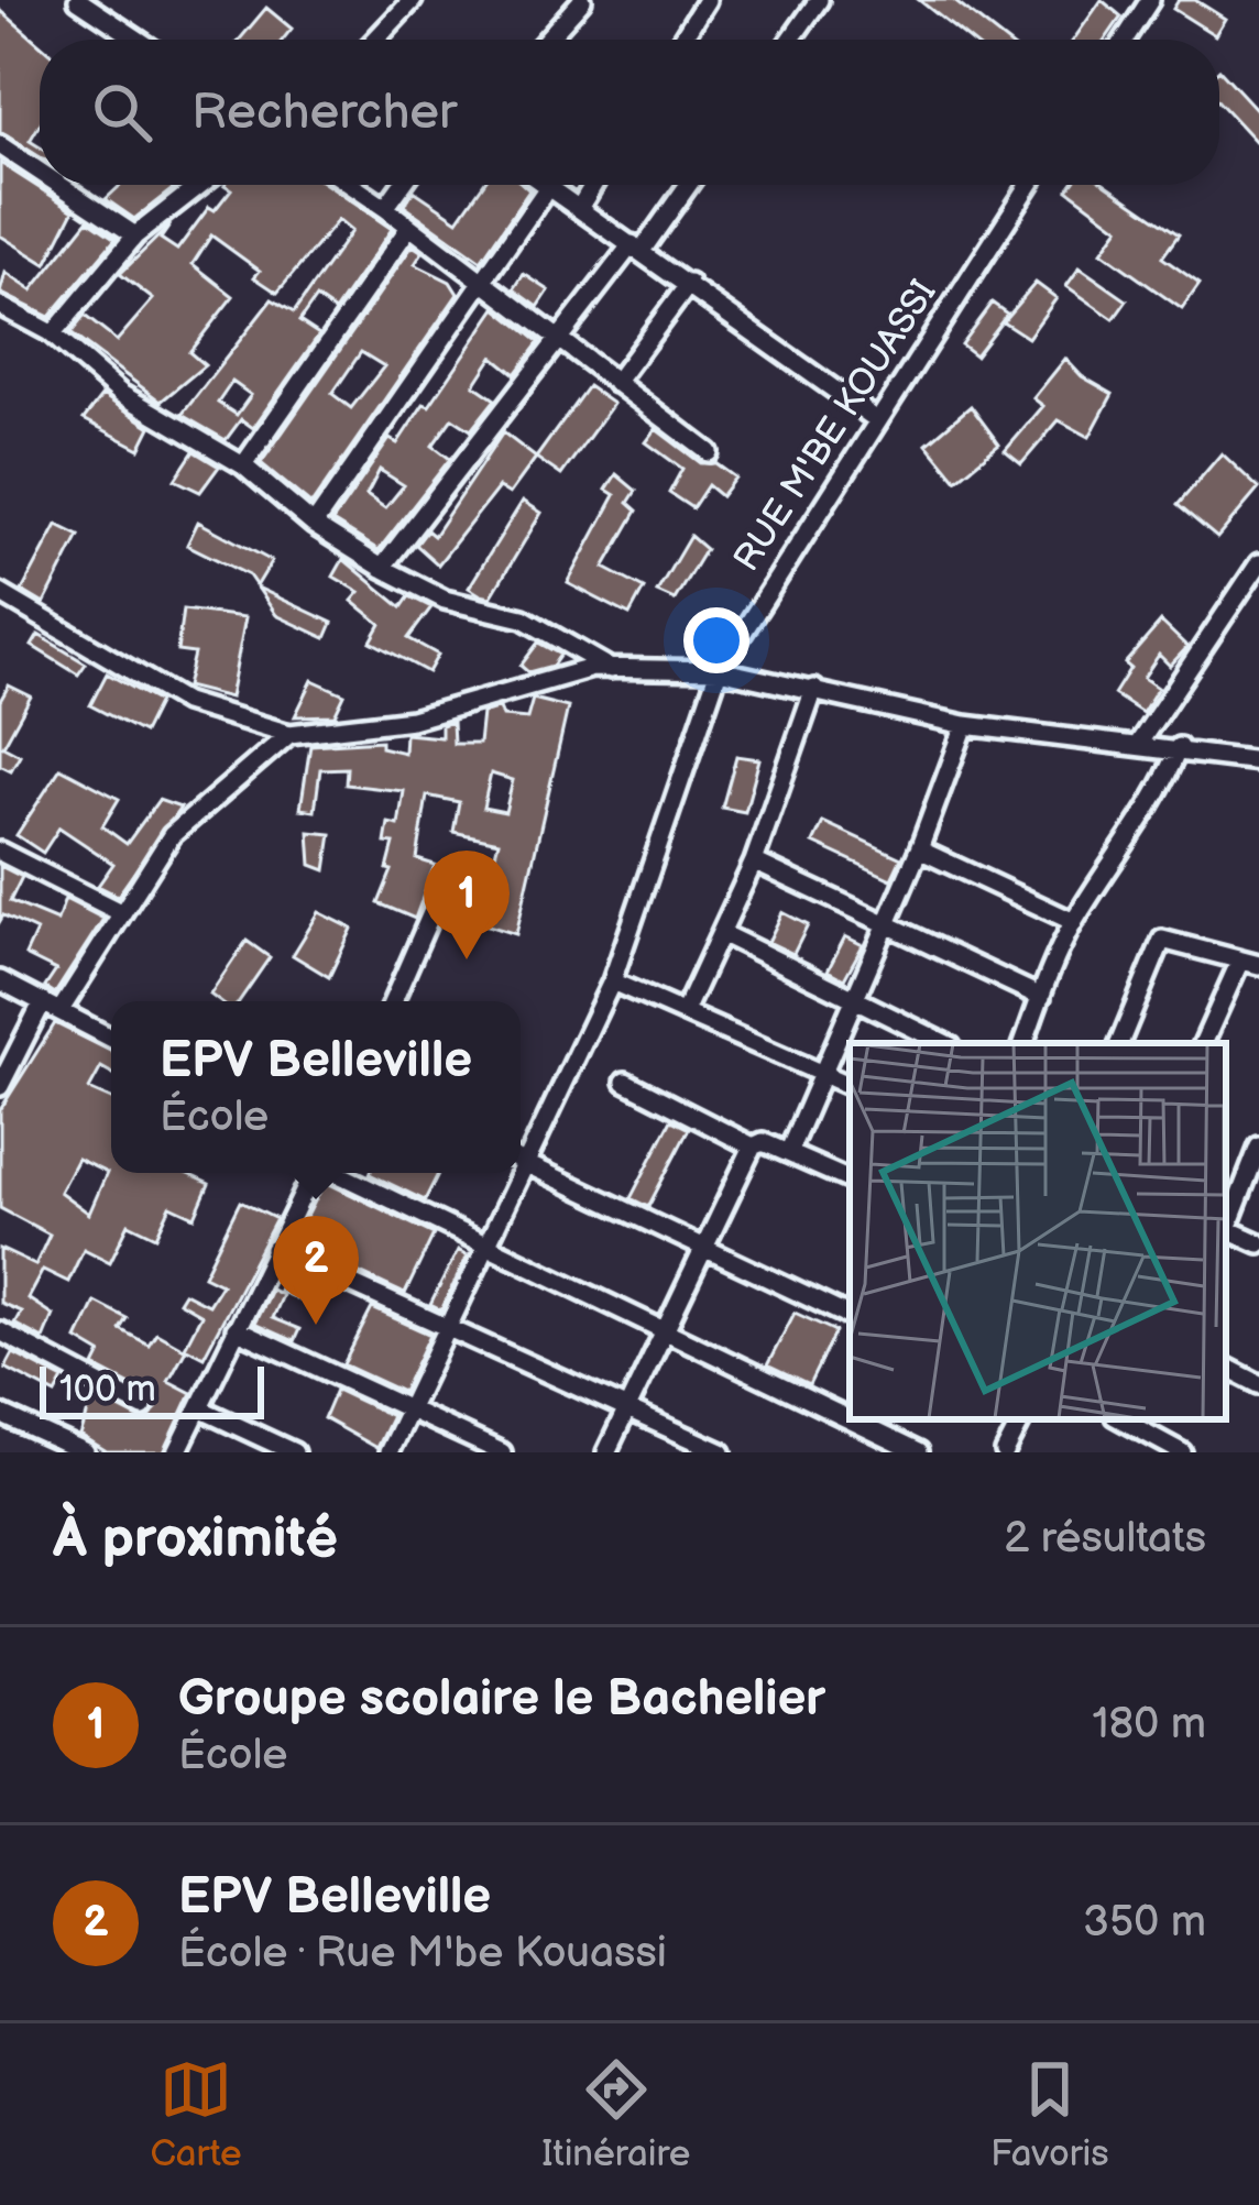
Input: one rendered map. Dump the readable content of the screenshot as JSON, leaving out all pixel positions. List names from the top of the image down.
{
  "streets": {
    "street": ["RUE M'BE KOUASSI"]
  },
  "scale_bar": "100 m",
  "page": {
    "search": "Rechercher",
    "pins": ["1", "2"],
    "popup": ["EPV Belleville", "École"],
    "scale": "100 m",
    "heading": ["À proximité", "2 résultats"],
    "list": [
      {
        "mark": "1",
        "name": "Groupe scolaire le Bachelier",
        "note": "École",
        "value": "180 m"
      },
      {
        "mark": "2",
        "name": "EPV Belleville",
        "note": "École · Rue M'be Kouassi",
        "value": "350 m"
      }
    ],
    "nav": ["Carte", "Itinéraire", "Favoris"]
  }
}
